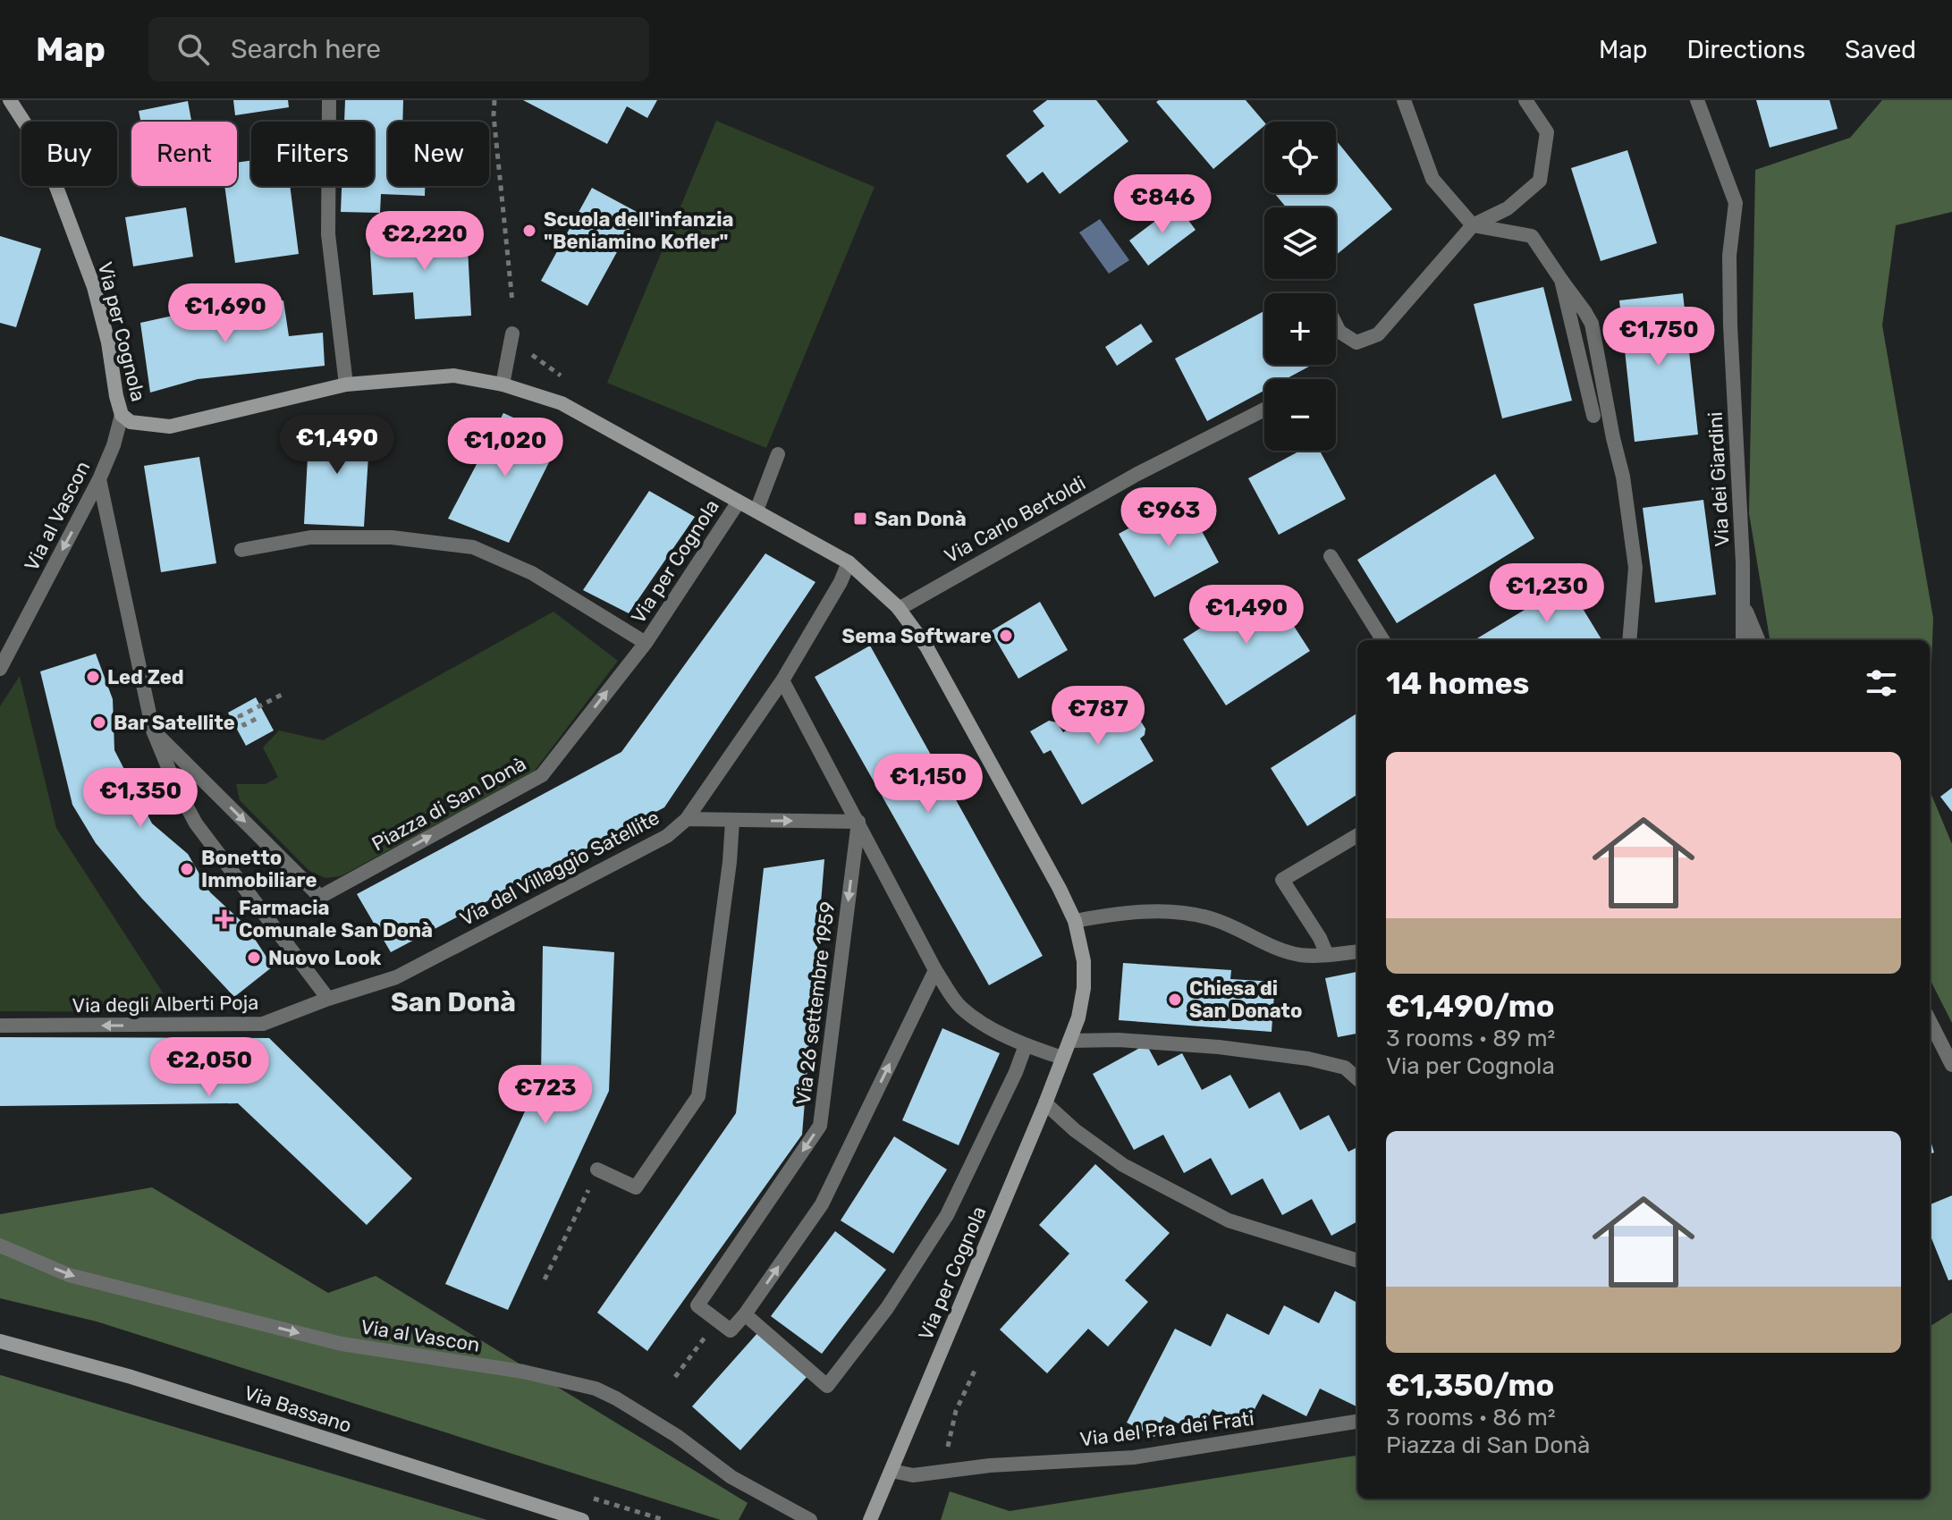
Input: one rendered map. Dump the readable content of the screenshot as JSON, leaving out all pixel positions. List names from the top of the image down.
{
  "streets": {
    "main road": ["Via per Cognola", "Via Bassano"],
    "street": [
      "Via dei Giardini",
      "Via al Vascon",
      "Via Carlo Bertoldi",
      "Piazza di San Donà",
      "Via del Villaggio Satellite",
      "Via 26 settembre 1959",
      "Via degli Alberti Poja",
      "Via del Pra dei Frati"
    ]
  },
  "crossings": [
    ["Via per Cognola", "Via al Vascon"],
    ["Via per Cognola", "Via Carlo Bertoldi"],
    ["Via per Cognola", "Piazza di San Donà"],
    ["Via per Cognola", "Via del Villaggio Satellite"],
    ["Via per Cognola", "Via del Pra dei Frati"],
    ["Via del Villaggio Satellite", "Via degli Alberti Poja"]
  ],
  "one_way": ["Via degli Alberti Poja"],
  "districts": ["San Donà"],
  "places": {
    "other": [
      "Scuola dell'infanzia \"Beniamino Kofler\"",
      "Sema Software",
      "Led Zed",
      "Bar Satellite",
      "Bonetto Immobiliare",
      "Nuovo Look",
      "Chiesa di San Donato"
    ],
    "transit": ["San Donà"],
    "health": ["Farmacia Comunale San Donà"]
  },
  "page": {
    "header": "Map",
    "search": "Search here",
    "nav": ["Map", "Directions", "Saved"],
    "map_buttons": ["+", "−"],
    "chip": [
      "Buy",
      "Rent",
      "Filters",
      "New"
    ],
    "price": [
      "€846",
      "€2,220",
      "€1,690",
      "€1,750",
      "€1,490",
      "€1,020",
      "€963",
      "€1,230",
      "€1,490",
      "€787",
      "€1,150",
      "€1,350",
      "€2,050",
      "€723"
    ],
    "heading": "14 homes",
    "list": [
      {
        "name": "€1,490/mo",
        "note": "3 rooms · 89 m² · Via per Cognola"
      },
      {
        "name": "€1,350/mo",
        "note": "3 rooms · 86 m² · Piazza di San Donà"
      }
    ]
  }
}
